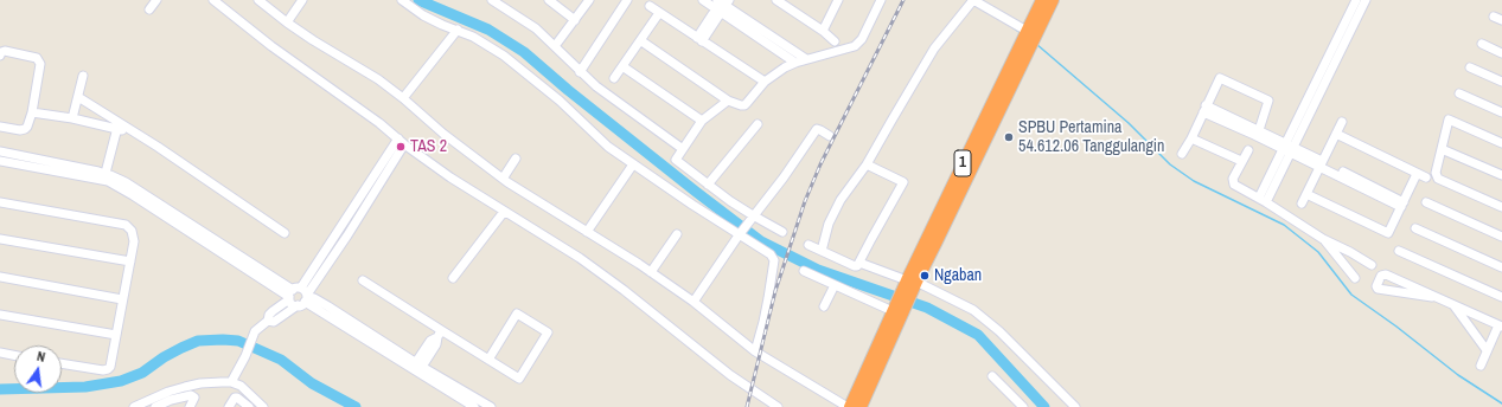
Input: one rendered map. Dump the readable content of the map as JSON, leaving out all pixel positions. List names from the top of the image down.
{
  "streets": {
    "highway": ["1"]
  },
  "places": ["SPBU Pertamina 54.612.06 Tanggulangin", "TAS 2", "Ngaban"],
  "north": "top"
}
